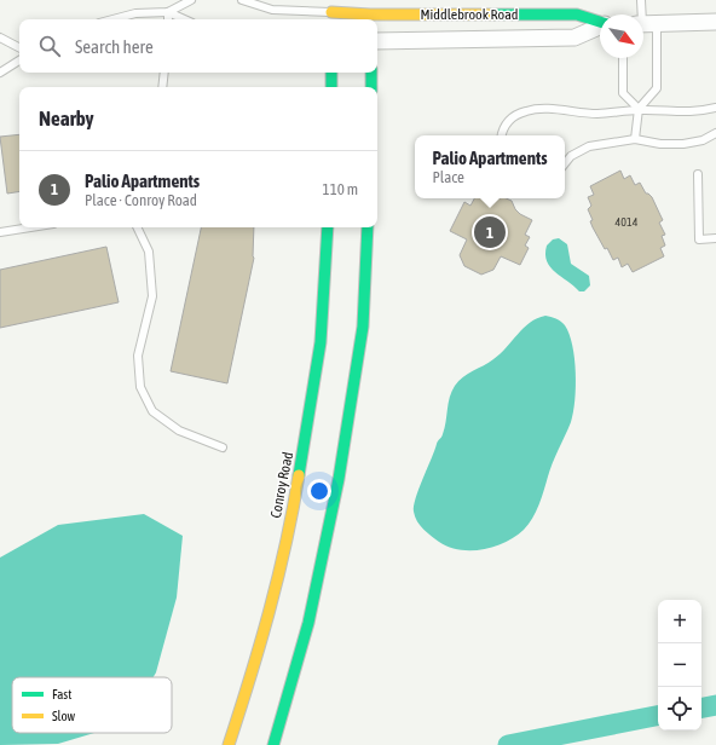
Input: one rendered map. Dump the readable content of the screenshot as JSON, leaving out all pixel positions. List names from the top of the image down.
{
  "streets": {
    "main road": ["Middlebrook Road", "Conroy Road"]
  },
  "house_numbers": ["4014"],
  "legend": ["Fast", "Slow"],
  "north": "bottom right",
  "page": {
    "search": "Search here",
    "heading": "Nearby",
    "popup": ["Palio Apartments", "Place"],
    "list": [
      {
        "mark": "1",
        "name": "Palio Apartments",
        "note": "Place · Conroy Road",
        "value": "110 m"
      }
    ],
    "pins": "1",
    "map_buttons": ["+", "−"]
  }
}
